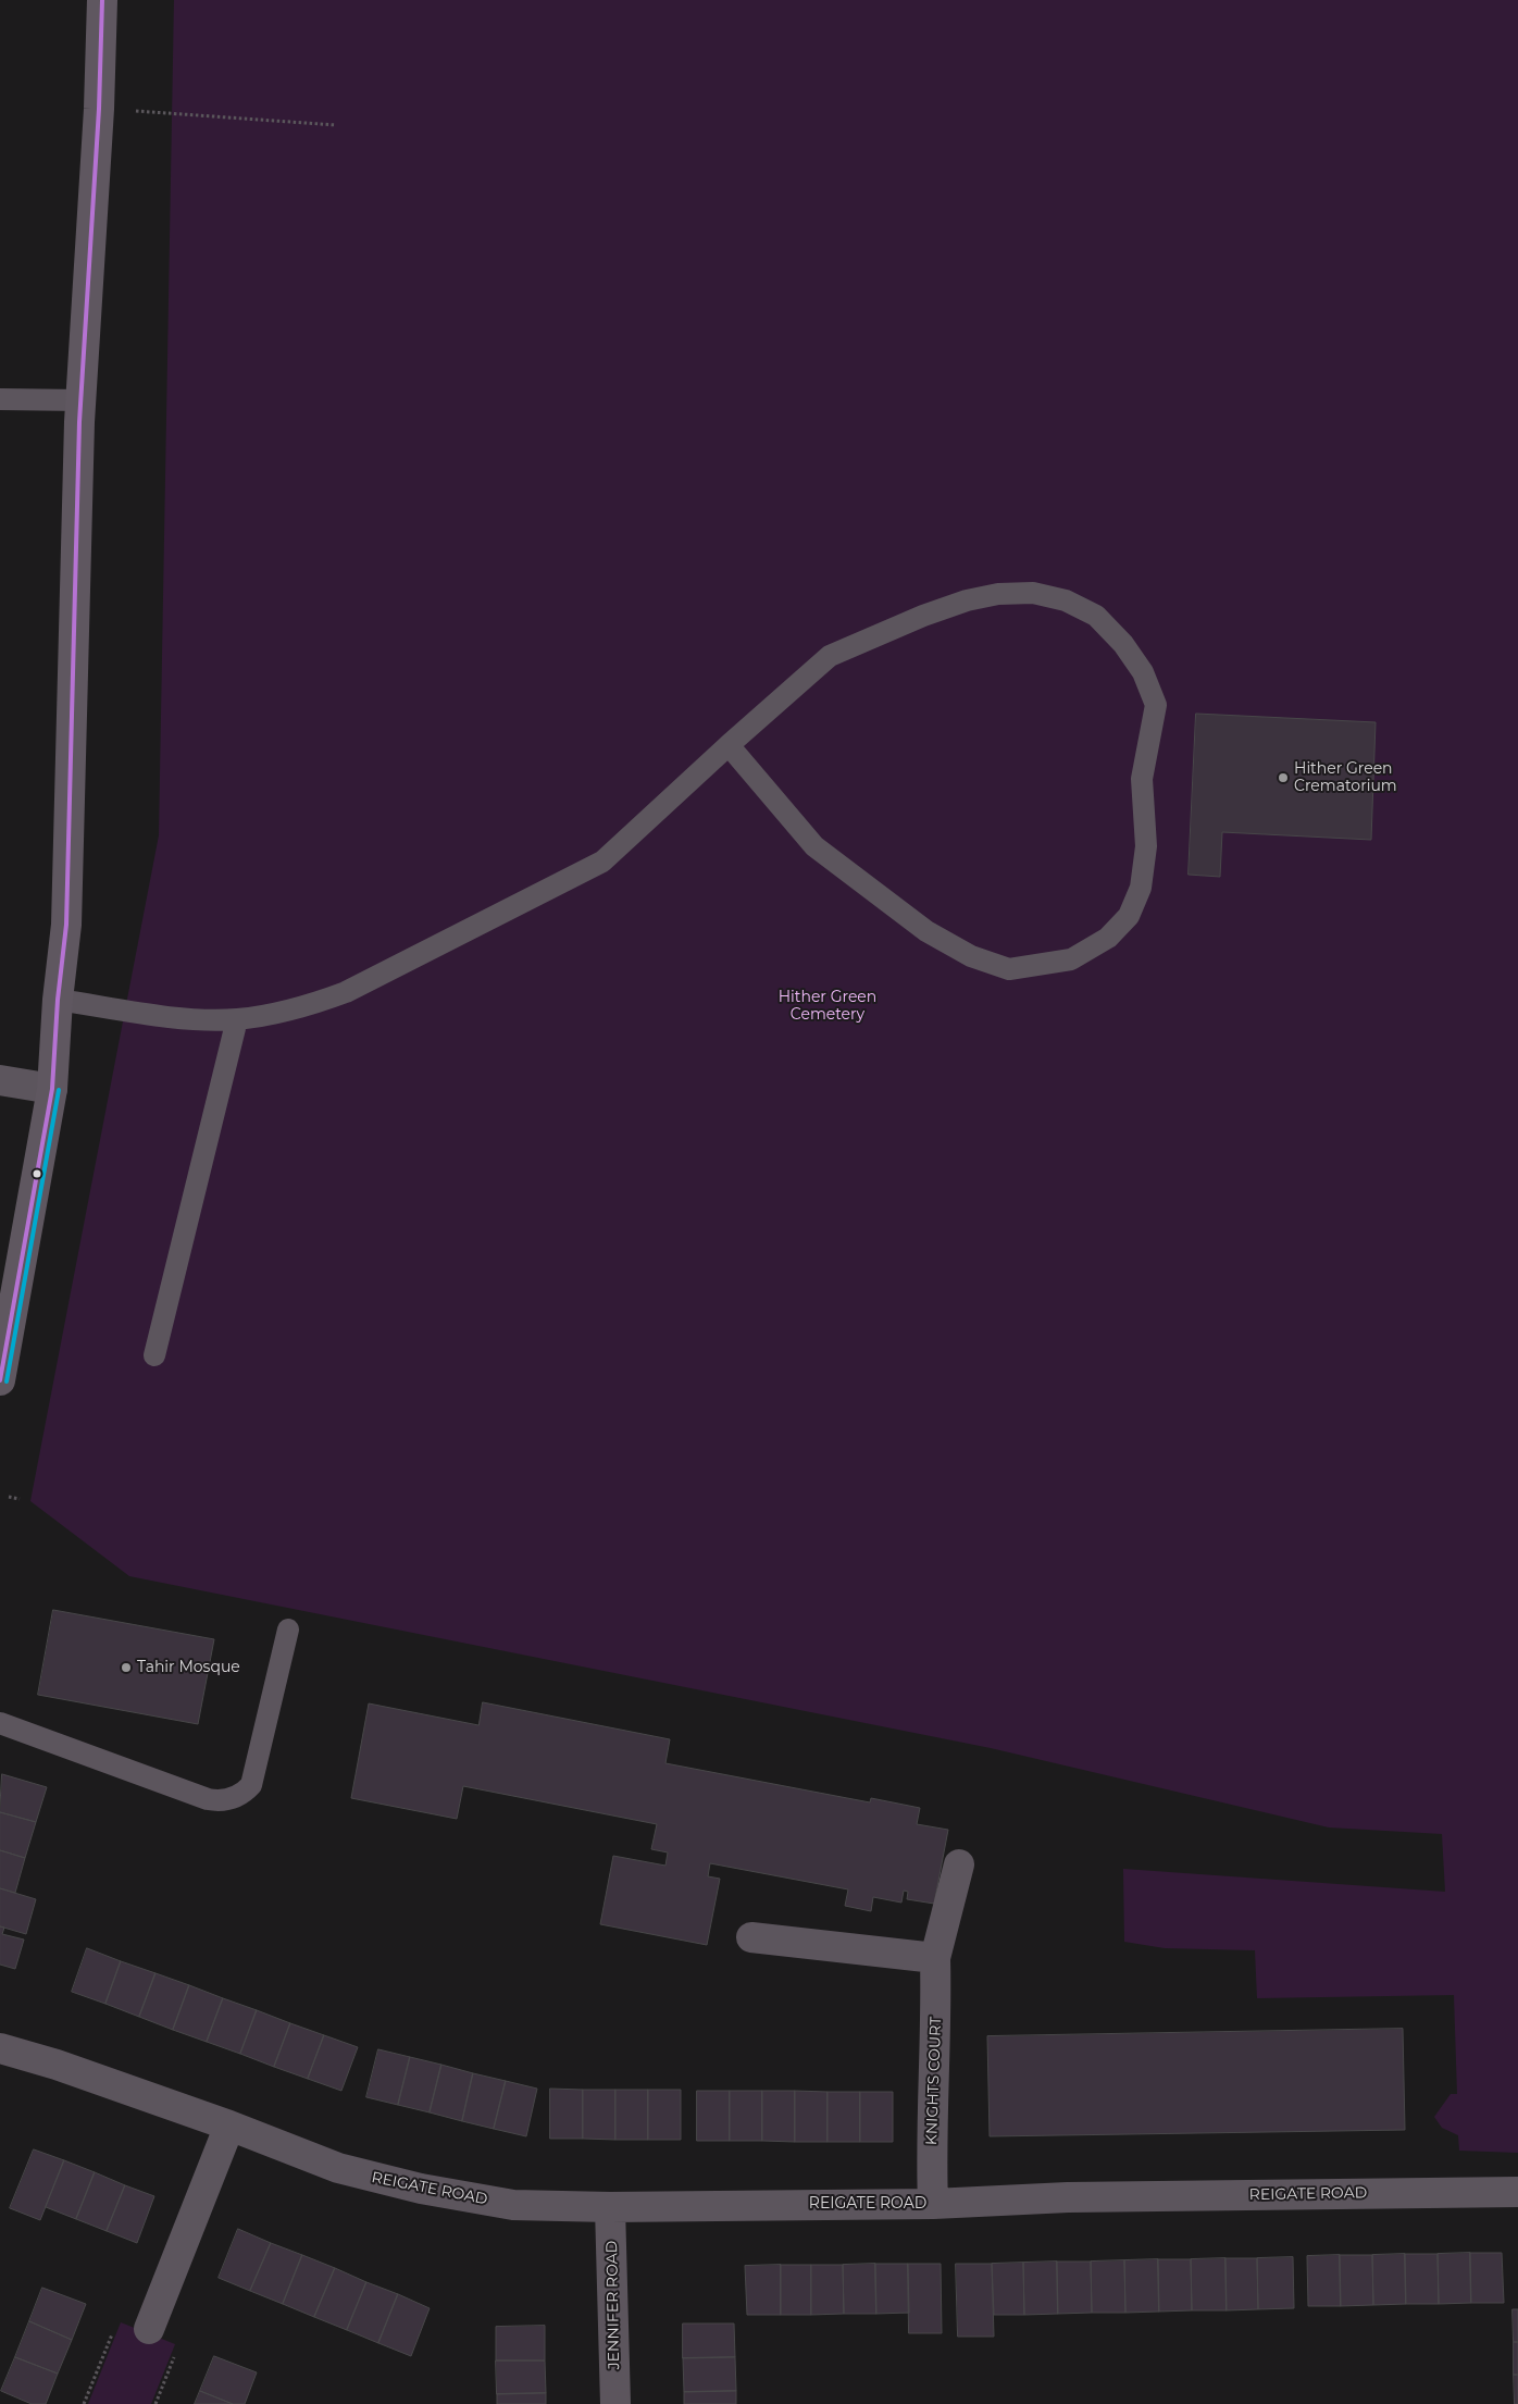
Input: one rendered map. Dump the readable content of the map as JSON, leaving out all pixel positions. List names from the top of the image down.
{
  "streets": {
    "street": ["KNIGHTS COURT", "REIGATE ROAD", "JENNIFER ROAD"]
  },
  "crossings": [
    ["KNIGHTS COURT", "REIGATE ROAD"],
    ["REIGATE ROAD", "JENNIFER ROAD"]
  ],
  "parks": ["Hither Green Cemetery"],
  "places": ["Hither Green Crematorium", "Tahir Mosque"]
}
